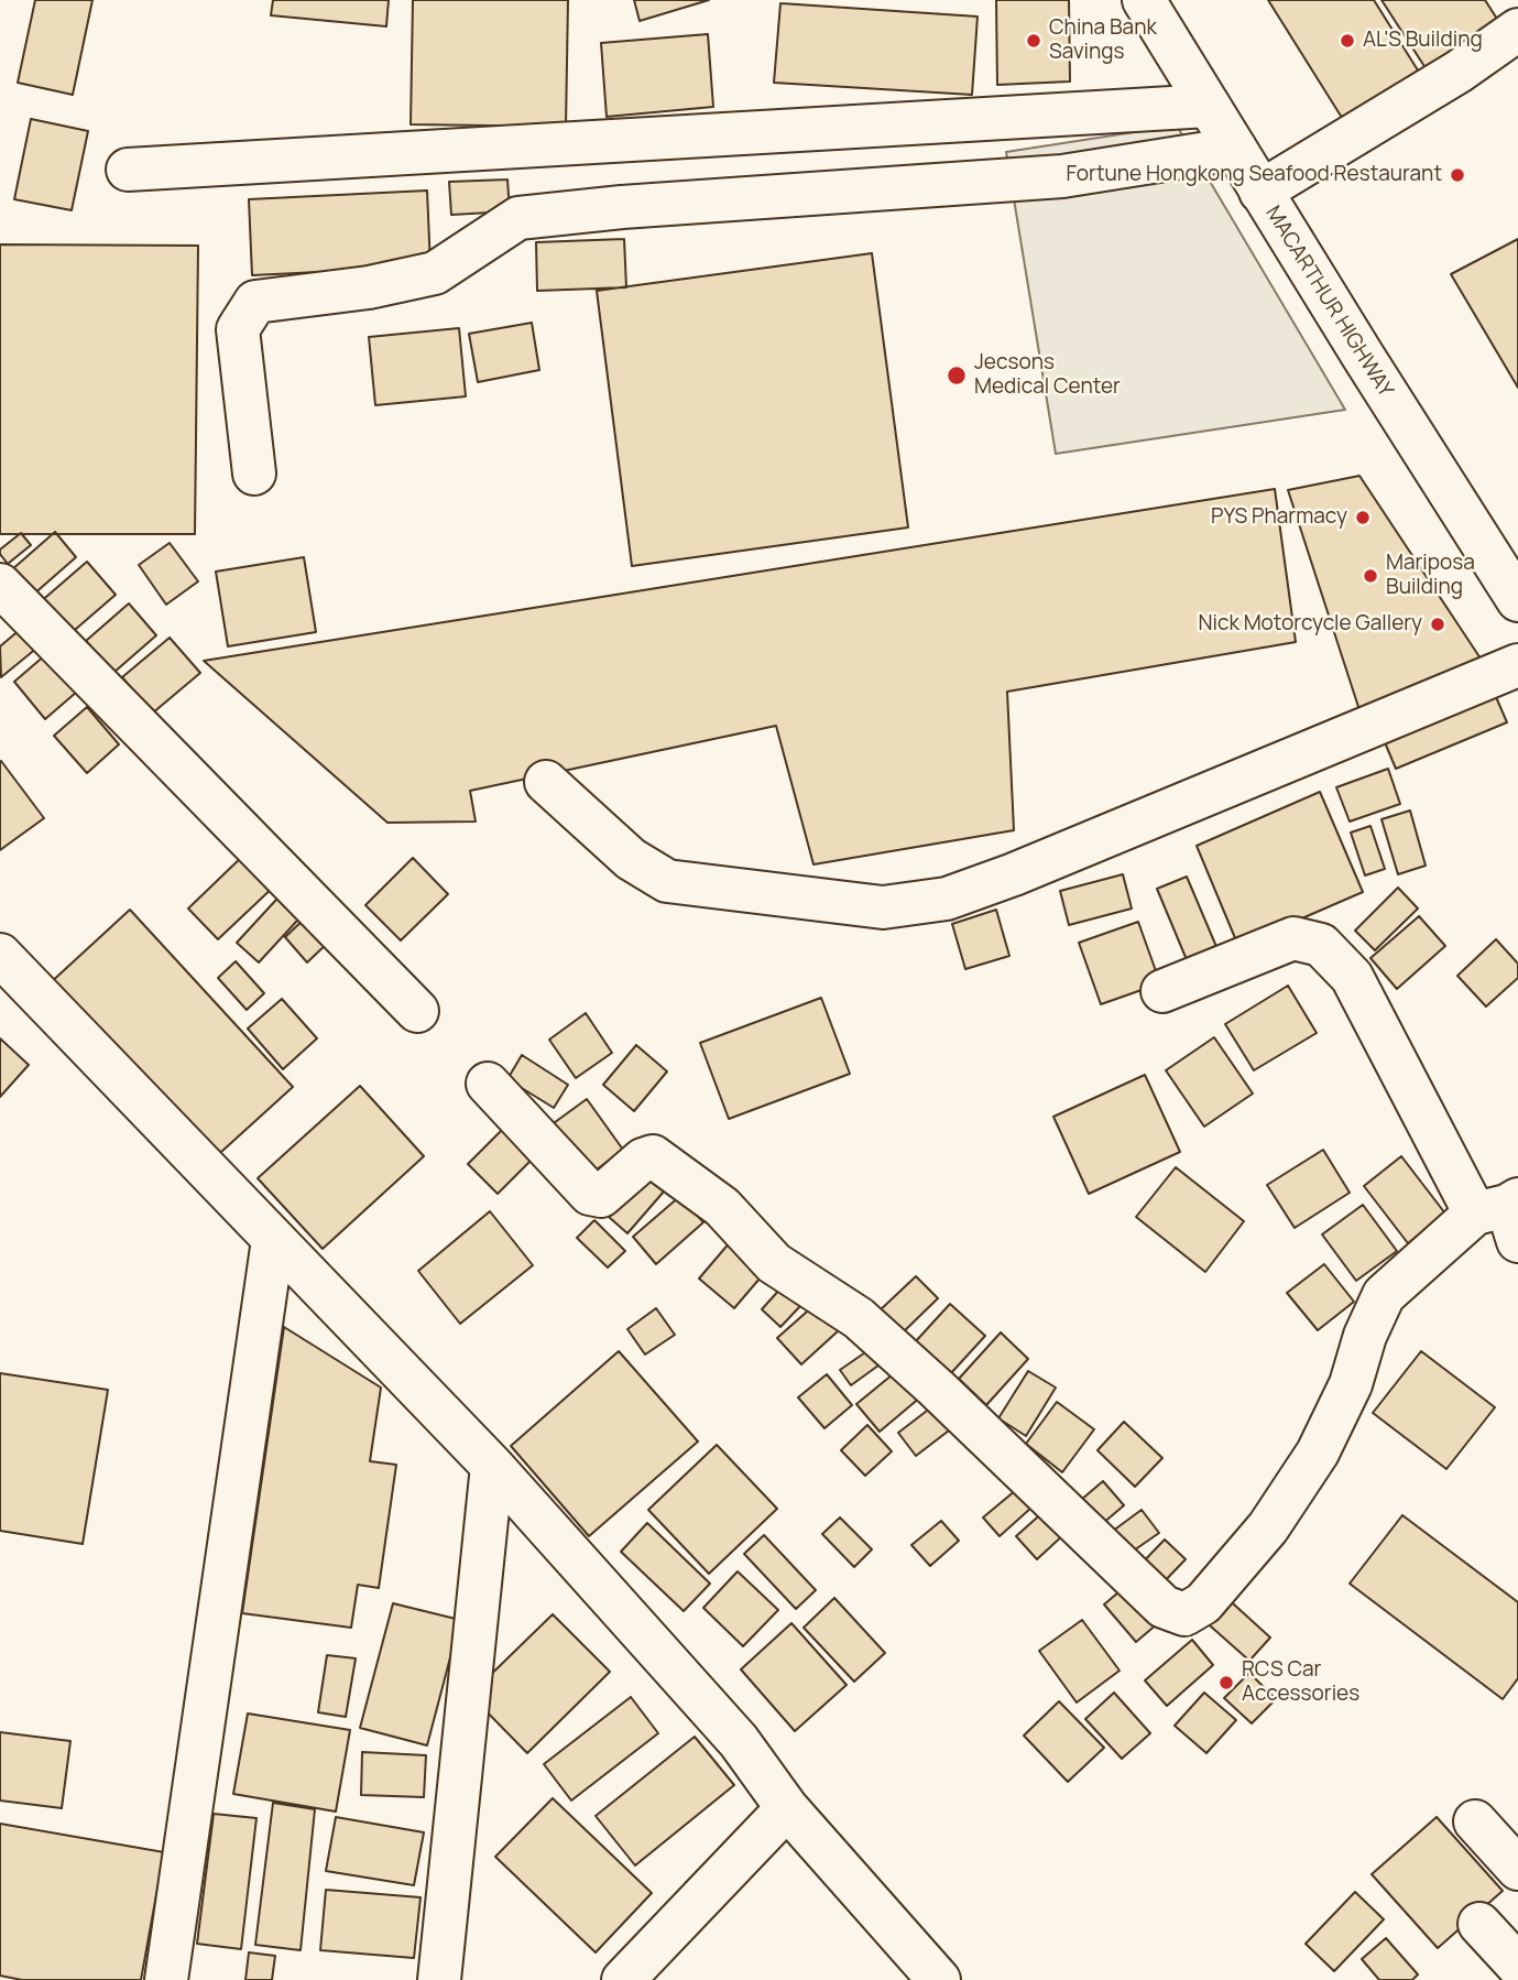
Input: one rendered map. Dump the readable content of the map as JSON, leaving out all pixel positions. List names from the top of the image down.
{
  "streets": {
    "main road": ["MACARTHUR HIGHWAY"]
  },
  "places": [
    "China Bank Savings",
    "AL'S Building",
    "Fortune Hongkong Seafood Restaurant",
    "Jecsons Medical Center",
    "PYS Pharmacy",
    "Mariposa Building",
    "Nick Motorcycle Gallery",
    "RCS Car Accessories"
  ]
}
